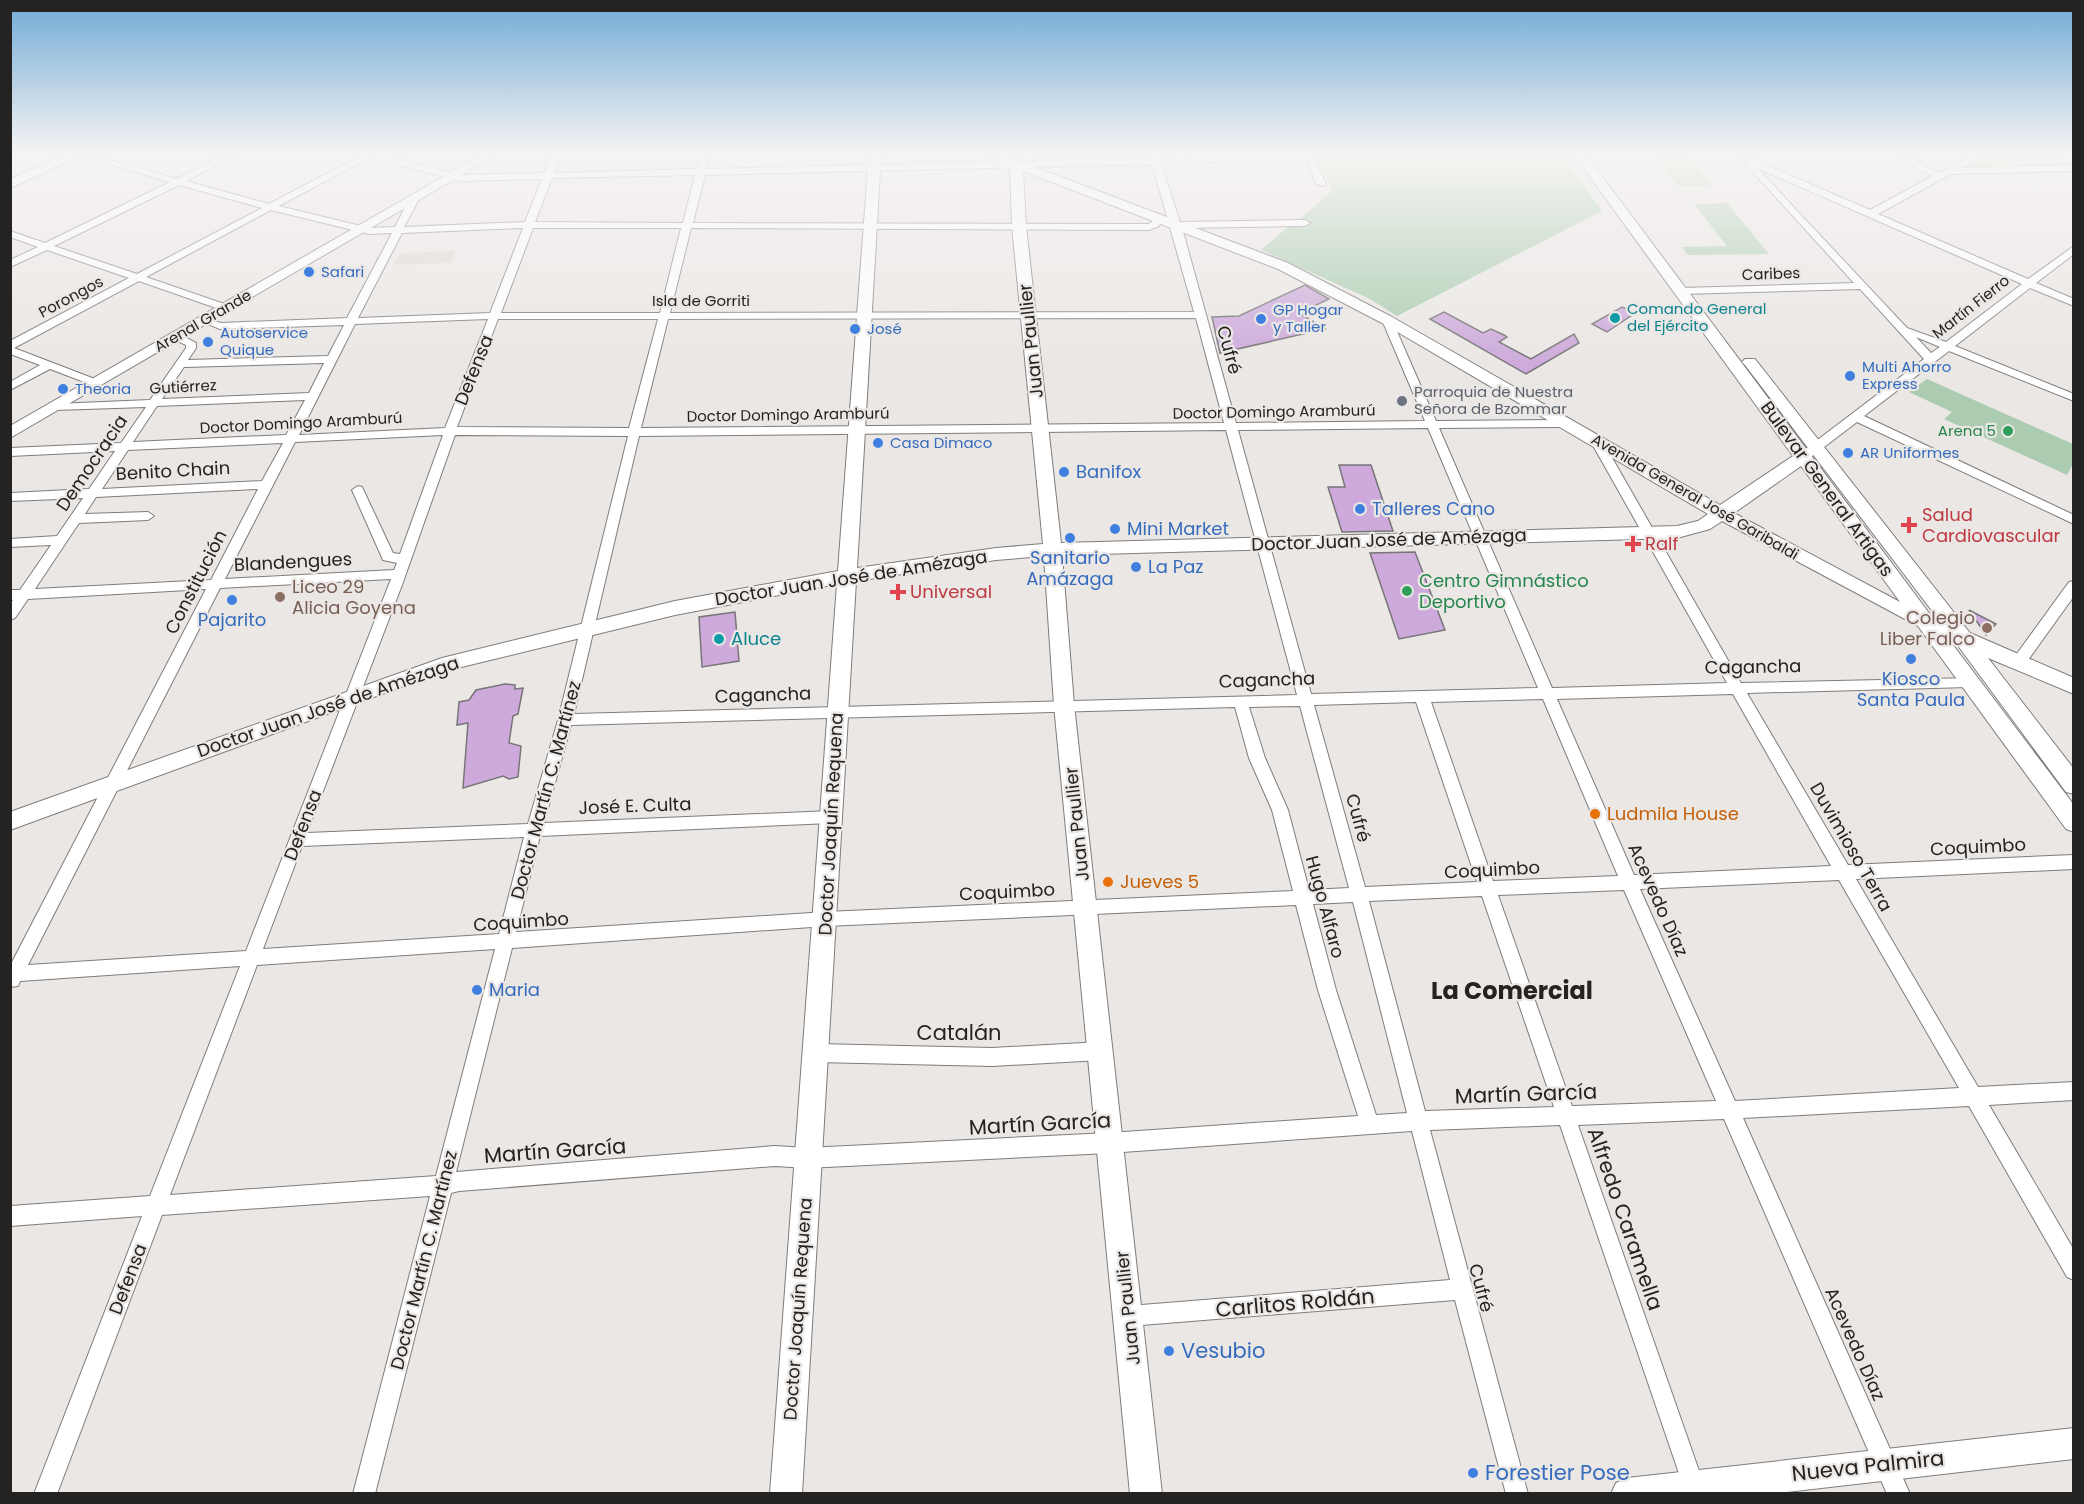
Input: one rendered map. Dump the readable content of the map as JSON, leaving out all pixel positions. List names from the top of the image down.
{
  "streets": {
    "street": [
      "Caribes",
      "Porongos",
      "Isla de Gorriti",
      "Martín Fierro",
      "Arenal Grande",
      "Juan Paullier",
      "Cufré",
      "Defensa",
      "Gutiérrez",
      "Doctor Domingo Aramburú",
      "Democracia",
      "Benito Chain",
      "Bulevar General Artigas",
      "Avenida General José Garibaldi",
      "Doctor Juan José de Amézaga",
      "Blandengues",
      "Constitución",
      "Cagancha",
      "Doctor Martín C. Martínez",
      "José E. Culta",
      "Doctor Joaquín Requena",
      "Duvimioso Terra",
      "Coquimbo",
      "Acevedo Díaz",
      "Hugo Alfaro",
      "Catalán",
      "Martín García",
      "Alfredo Caramella",
      "Carlitos Roldán",
      "Nueva Palmira"
    ]
  },
  "crossings": [
    ["Caribes", "Bulevar General Artigas"],
    ["Isla de Gorriti", "Juan Paullier"],
    ["Isla de Gorriti", "Cufré"],
    ["Isla de Gorriti", "Defensa"],
    ["Isla de Gorriti", "Democracia"],
    ["Isla de Gorriti", "Constitución"],
    ["Isla de Gorriti", "Doctor Martín C. Martínez"],
    ["Isla de Gorriti", "Doctor Joaquín Requena"],
    ["Martín Fierro", "Bulevar General Artigas"],
    ["Martín Fierro", "Doctor Juan José de Amézaga"],
    ["Arenal Grande", "Gutiérrez"],
    ["Arenal Grande", "Democracia"],
    ["Juan Paullier", "Doctor Domingo Aramburú"],
    ["Juan Paullier", "Doctor Juan José de Amézaga"],
    ["Juan Paullier", "Cagancha"],
    ["Juan Paullier", "Coquimbo"],
    ["Juan Paullier", "Catalán"],
    ["Juan Paullier", "Martín García"],
    ["Juan Paullier", "Carlitos Roldán"],
    ["Cufré", "Doctor Domingo Aramburú"],
    ["Cufré", "Avenida General José Garibaldi"],
    ["Cufré", "Doctor Juan José de Amézaga"],
    ["Cufré", "Cagancha"],
    ["Cufré", "Coquimbo"],
    ["Cufré", "Martín García"],
    ["Cufré", "Carlitos Roldán"],
    ["Defensa", "Doctor Domingo Aramburú"],
    ["Defensa", "Doctor Juan José de Amézaga"],
    ["Defensa", "Blandengues"],
    ["Defensa", "José E. Culta"],
    ["Defensa", "Coquimbo"],
    ["Defensa", "Martín García"],
    ["Gutiérrez", "Democracia"],
    ["Gutiérrez", "Constitución"],
    ["Doctor Domingo Aramburú", "Democracia"],
    ["Doctor Domingo Aramburú", "Avenida General José Garibaldi"],
    ["Doctor Domingo Aramburú", "Constitución"],
    ["Doctor Domingo Aramburú", "Doctor Martín C. Martínez"],
    ["Doctor Domingo Aramburú", "Doctor Joaquín Requena"],
    ["Doctor Domingo Aramburú", "Acevedo Díaz"],
    ["Democracia", "Benito Chain"],
    ["Democracia", "Blandengues"],
    ["Benito Chain", "Constitución"],
    ["Bulevar General Artigas", "Avenida General José Garibaldi"],
    ["Bulevar General Artigas", "Doctor Juan José de Amézaga"],
    ["Bulevar General Artigas", "Cagancha"],
    ["Avenida General José Garibaldi", "Doctor Juan José de Amézaga"],
    ["Avenida General José Garibaldi", "Duvimioso Terra"],
    ["Avenida General José Garibaldi", "Acevedo Díaz"],
    ["Doctor Juan José de Amézaga", "Constitución"],
    ["Doctor Juan José de Amézaga", "Doctor Martín C. Martínez"],
    ["Doctor Juan José de Amézaga", "Doctor Joaquín Requena"],
    ["Doctor Juan José de Amézaga", "Duvimioso Terra"],
    ["Doctor Juan José de Amézaga", "Acevedo Díaz"],
    ["Blandengues", "Constitución"],
    ["Constitución", "Coquimbo"],
    ["Cagancha", "Doctor Martín C. Martínez"],
    ["Cagancha", "Doctor Joaquín Requena"],
    ["Cagancha", "Duvimioso Terra"],
    ["Cagancha", "Acevedo Díaz"],
    ["Cagancha", "Hugo Alfaro"],
    ["Cagancha", "Alfredo Caramella"],
    ["Doctor Martín C. Martínez", "José E. Culta"],
    ["Doctor Martín C. Martínez", "Coquimbo"],
    ["Doctor Martín C. Martínez", "Martín García"],
    ["José E. Culta", "Doctor Joaquín Requena"],
    ["Doctor Joaquín Requena", "Coquimbo"],
    ["Doctor Joaquín Requena", "Catalán"],
    ["Doctor Joaquín Requena", "Martín García"],
    ["Duvimioso Terra", "Coquimbo"],
    ["Duvimioso Terra", "Martín García"],
    ["Coquimbo", "Acevedo Díaz"],
    ["Coquimbo", "Hugo Alfaro"],
    ["Coquimbo", "Alfredo Caramella"],
    ["Acevedo Díaz", "Martín García"],
    ["Acevedo Díaz", "Nueva Palmira"],
    ["Hugo Alfaro", "Martín García"],
    ["Martín García", "Alfredo Caramella"],
    ["Alfredo Caramella", "Nueva Palmira"]
  ],
  "districts": ["La Comercial"],
  "places": {
    "other": [
      "Safari",
      "Comando General del Ejército",
      "GP Hogar y Taller",
      "José",
      "Autoservice Quique",
      "Multi Ahorro Express",
      "Theoria",
      "Parroquia de Nuestra Señora de Bzommar",
      "Arena 5",
      "Casa Dimaco",
      "AR Uniformes",
      "Banifox",
      "Talleres Cano",
      "Mini Market",
      "Sanitario Amázaga",
      "La Paz",
      "Centro Gimnástico Deportivo",
      "Liceo 29 Alicia Goyena",
      "Pajarito",
      "Colegio Liber Falco",
      "Aluce",
      "Kiosco Santa Paula",
      "Ludmila House",
      "Jueves 5",
      "Maria",
      "Vesubio",
      "Forestier Pose"
    ],
    "health": ["Salud Cardiovascular", "Ralf", "Universal"]
  }
}
